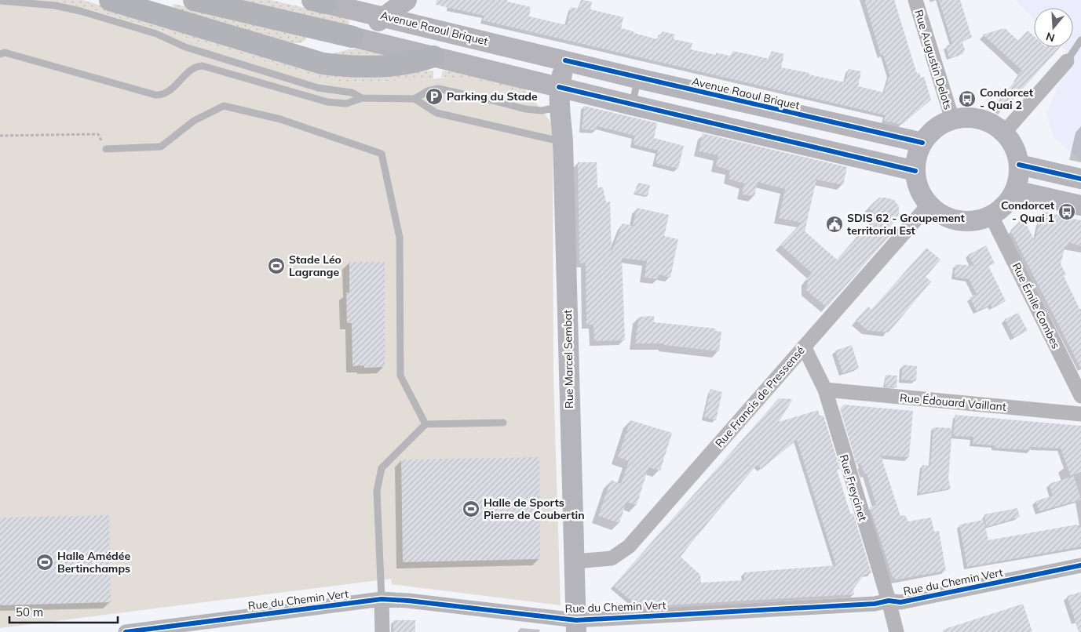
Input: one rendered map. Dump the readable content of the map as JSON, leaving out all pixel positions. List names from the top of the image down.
{
  "streets": {
    "main road": ["Avenue Raoul Briquet", "Rue Marcel Sembat"],
    "street": [
      "Rue Augustin Delots",
      "Rue Émile Combes",
      "Rue Francis de Pressensé",
      "Rue Édouard Vaillant",
      "Rue Freycinet",
      "Rue du Chemin Vert"
    ]
  },
  "crossings": [
    ["Avenue Raoul Briquet", "Rue Augustin Delots"],
    ["Avenue Raoul Briquet", "Rue Émile Combes"],
    ["Avenue Raoul Briquet", "Rue Francis de Pressensé"],
    ["Rue Augustin Delots", "Rue Émile Combes"],
    ["Rue Augustin Delots", "Rue Francis de Pressensé"],
    ["Rue Émile Combes", "Rue Francis de Pressensé"],
    ["Rue Marcel Sembat", "Rue Francis de Pressensé"],
    ["Rue Marcel Sembat", "Rue du Chemin Vert"],
    ["Rue Francis de Pressensé", "Rue Freycinet"],
    ["Rue Édouard Vaillant", "Rue Freycinet"],
    ["Rue Freycinet", "Rue du Chemin Vert"]
  ],
  "places": {
    "parking": ["Parking du Stade"],
    "bus stop": ["Condorcet - Quai 2", "Condorcet - Quai 1"],
    "public building": ["SDIS 62 - Groupement territorial Est"],
    "sports": ["Stade Léo Lagrange", "Halle de Sports Pierre de Coubertin", "Halle Amédée Bertinchamps"]
  },
  "scale_bar": "50 m",
  "north": "bottom"
}
